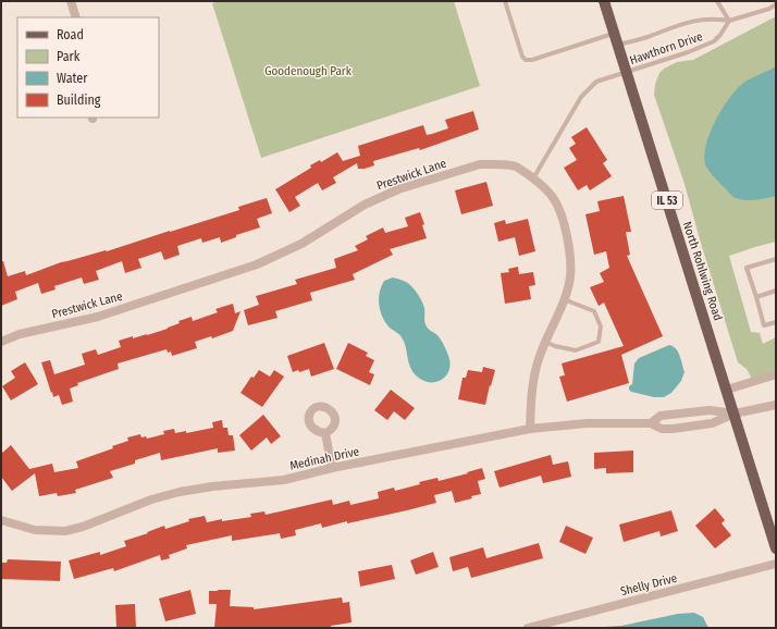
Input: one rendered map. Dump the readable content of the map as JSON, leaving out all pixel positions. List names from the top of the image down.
{
  "streets": {
    "main road": ["IL 53", "North Rohlwing Road"],
    "street": ["Prestwick Lane", "Medinah Drive", "Shelly Drive"],
    "lane": ["Hawthorn Drive"]
  },
  "crossings": [
    ["Hawthorn Drive", "Prestwick Lane"],
    ["Hawthorn Drive", "North Rohlwing Road"],
    ["Prestwick Lane", "Medinah Drive"],
    ["North Rohlwing Road", "Medinah Drive"]
  ],
  "parks": ["Goodenough Park"],
  "legend": [
    "Road",
    "Park",
    "Water",
    "Building"
  ]
}
